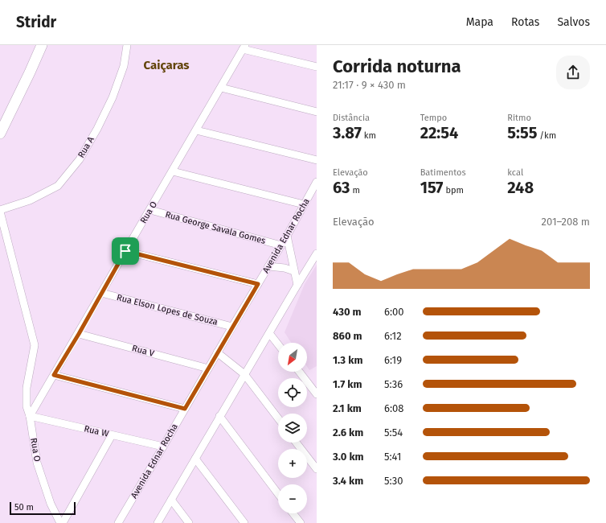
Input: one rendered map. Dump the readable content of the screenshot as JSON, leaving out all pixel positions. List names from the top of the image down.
{
  "streets": {
    "street": [
      "Rua A",
      "Rua O",
      "Rua George Savala Gomes",
      "Avenida Ednar Rocha",
      "Rua Elson Lopes de Souza",
      "Rua V",
      "Rua W"
    ]
  },
  "crossings": [
    ["Rua O", "Rua George Savala Gomes"],
    ["Rua O", "Rua Elson Lopes de Souza"],
    ["Rua O", "Rua V"],
    ["Rua O", "Rua W"],
    ["Rua George Savala Gomes", "Avenida Ednar Rocha"],
    ["Avenida Ednar Rocha", "Rua Elson Lopes de Souza"],
    ["Avenida Ednar Rocha", "Rua V"],
    ["Avenida Ednar Rocha", "Rua W"]
  ],
  "districts": ["Caiçaras"],
  "scale_bar": "50 m",
  "north": "bottom left",
  "page": {
    "header": "Stridr",
    "nav": ["Mapa", "Rotas", "Salvos"],
    "heading": ["Corrida noturna", "21:17 · 9 × 430 m"],
    "stats": [
      ["Distância", "3.87 km"],
      ["Tempo", "22:54"],
      ["Ritmo", "5:55 /km"],
      ["Elevação", "63 m"],
      ["Batimentos", "157 bpm"],
      ["kcal", "248"]
    ],
    "chart": ["Elevação", "201–208 m"],
    "list": [
      {
        "name": "430 m",
        "note": "6:00"
      },
      {
        "name": "860 m",
        "note": "6:12"
      },
      {
        "name": "1.3 km",
        "note": "6:19"
      },
      {
        "name": "1.7 km",
        "note": "5:36"
      },
      {
        "name": "2.1 km",
        "note": "6:08"
      },
      {
        "name": "2.6 km",
        "note": "5:54"
      },
      {
        "name": "3.0 km",
        "note": "5:41"
      },
      {
        "name": "3.4 km",
        "note": "5:30"
      }
    ],
    "map_buttons": ["+", "−"],
    "scale": "50 m"
  }
}
